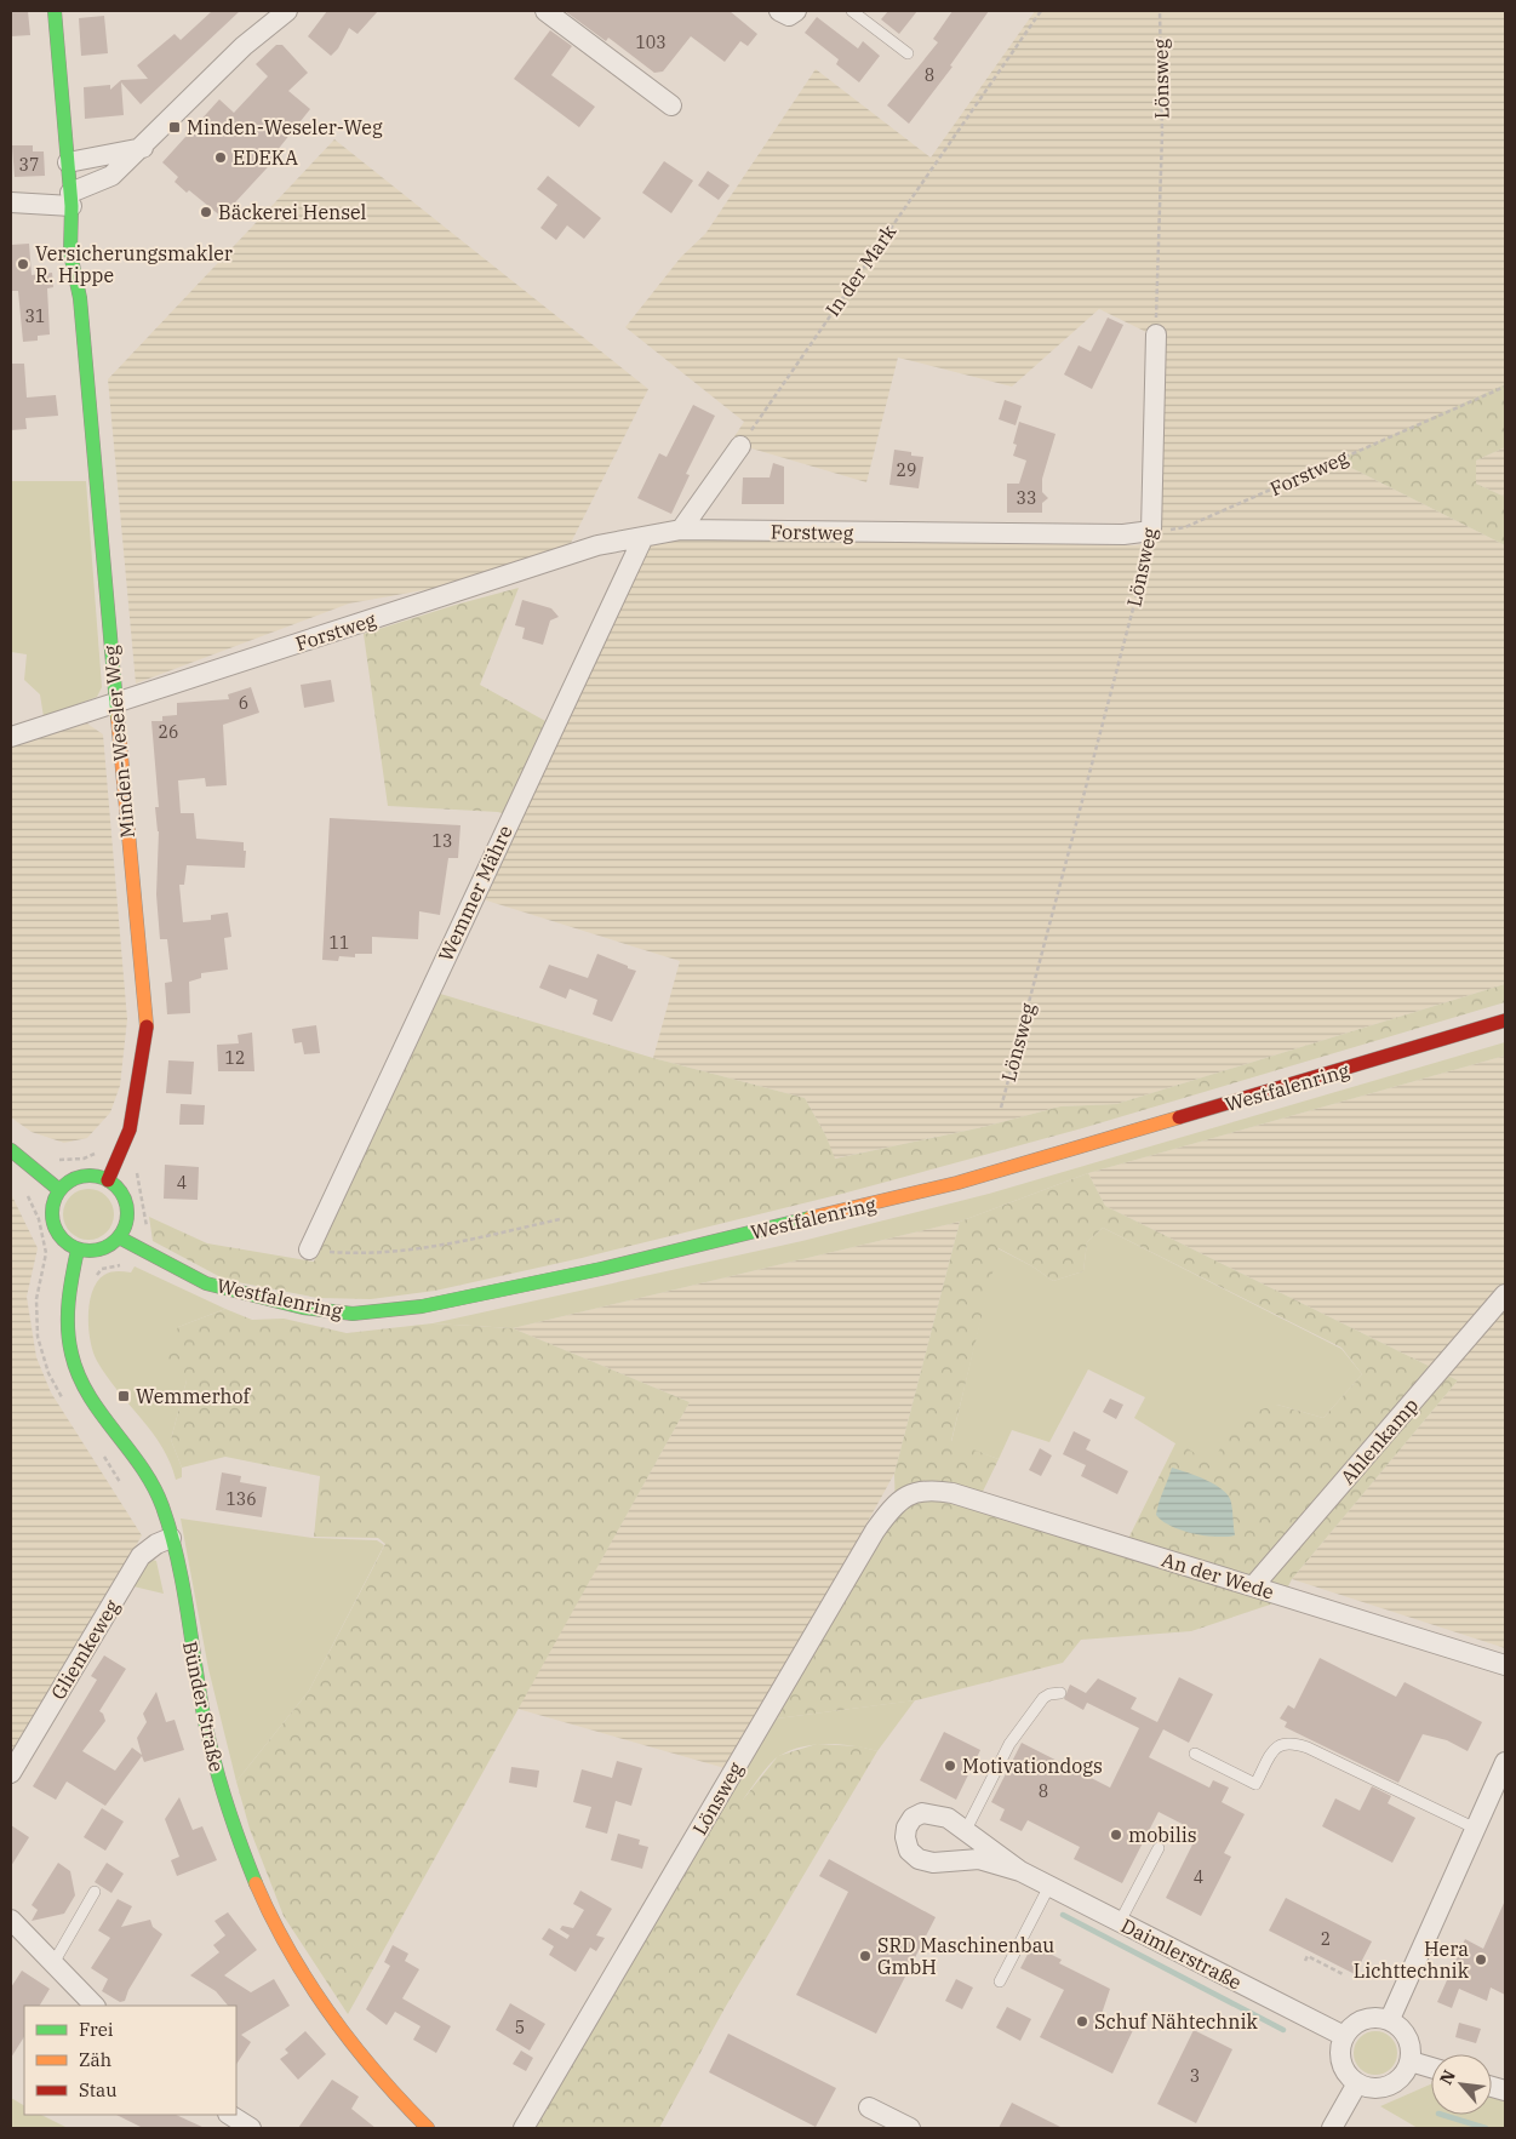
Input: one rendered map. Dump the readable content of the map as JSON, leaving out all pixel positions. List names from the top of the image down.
{
  "streets": {
    "street": [
      "Lönsweg",
      "Forstweg",
      "Minden-Weseler Weg",
      "Wemmer Mähre",
      "Westfalenring",
      "Ahlenkamp",
      "An der Wede",
      "Gliemkeweg",
      "Bünder Straße",
      "Daimlerstraße"
    ],
    "path": ["In der Mark"]
  },
  "crossings": [
    ["Lönsweg", "Forstweg"],
    ["Lönsweg", "An der Wede"],
    ["Forstweg", "Minden-Weseler Weg"],
    ["Forstweg", "Wemmer Mähre"],
    ["Minden-Weseler Weg", "Westfalenring"],
    ["Minden-Weseler Weg", "Bünder Straße"],
    ["Westfalenring", "Bünder Straße"],
    ["Ahlenkamp", "An der Wede"],
    ["Gliemkeweg", "Bünder Straße"]
  ],
  "places": {
    "transit": ["Minden-Weseler-Weg", "Wemmerhof"],
    "other": [
      "EDEKA",
      "Bäckerei Hensel",
      "Versicherungsmakler R. Hippe",
      "Motivationdogs",
      "mobilis",
      "SRD Maschinenbau GmbH",
      "Hera Lichttechnik",
      "Schuf Nähtechnik"
    ]
  },
  "house_numbers": [
    "103",
    "8",
    "37",
    "31",
    "29",
    "33",
    "6",
    "26",
    "13",
    "11",
    "12",
    "4",
    "136",
    "8",
    "4",
    "2",
    "5",
    "3"
  ],
  "legend": ["Frei", "Zäh", "Stau"],
  "north": "top left"
}
